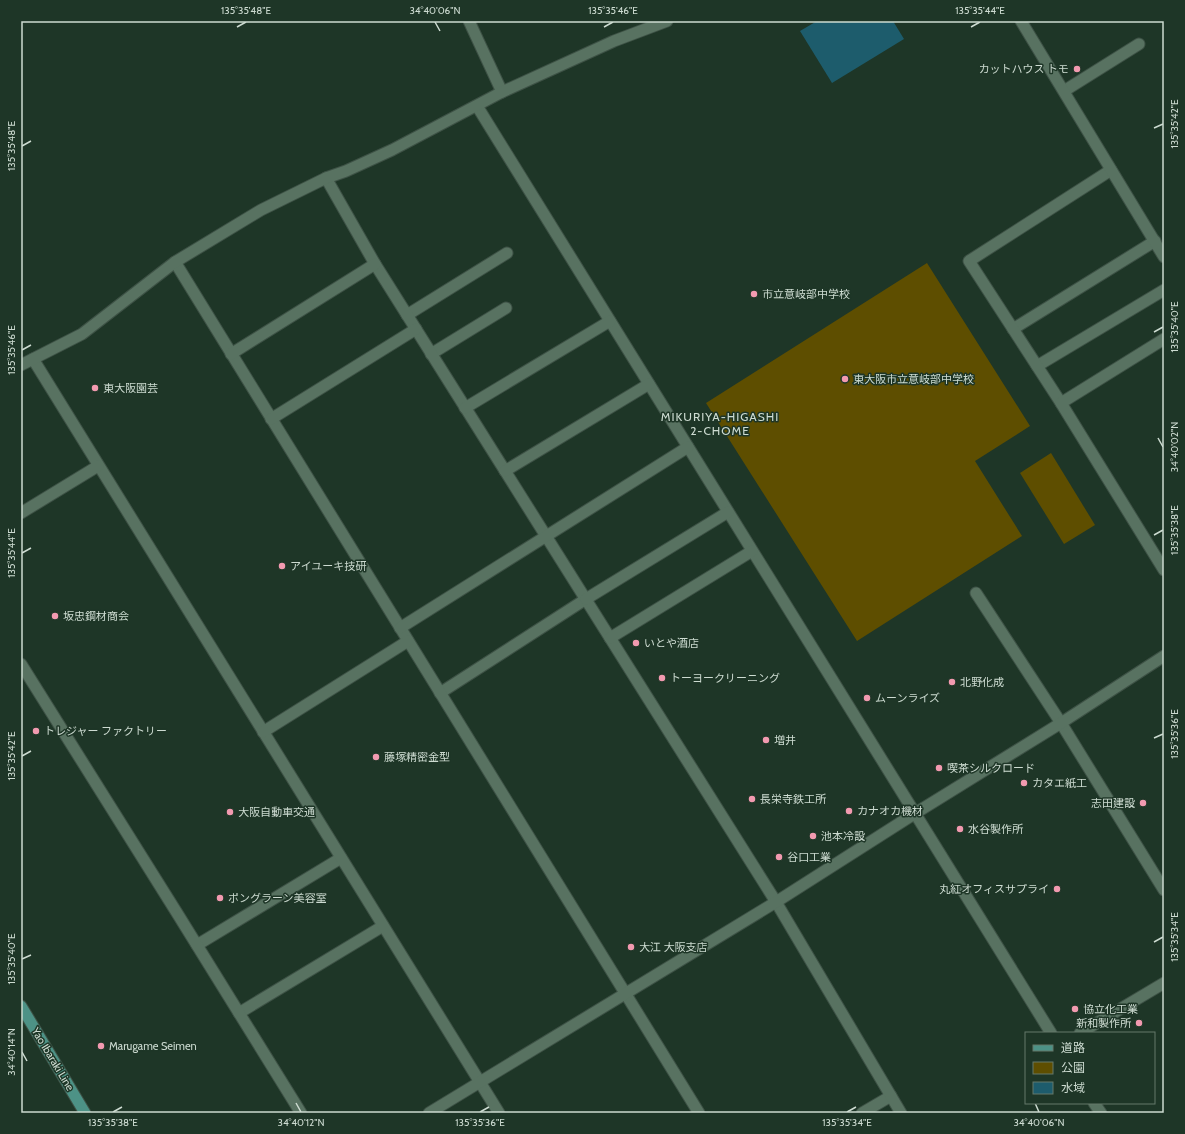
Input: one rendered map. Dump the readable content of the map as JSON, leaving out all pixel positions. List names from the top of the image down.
{
  "streets": {
    "main road": ["Yao Ibaraki Line"]
  },
  "districts": ["MIKURIYA-HIGASHI 2-CHOME"],
  "places": [
    "カットハウス トモ",
    "市立意岐部中学校",
    "東大阪市立意岐部中学校",
    "東大阪園芸",
    "アイユーキ技研",
    "坂忠鋼材商会",
    "いとや酒店",
    "トーヨークリーニング",
    "北野化成",
    "ムーンライズ",
    "トレジャー ファクトリー",
    "増井",
    "藤塚精密金型",
    "喫茶シルクロード",
    "カタエ紙工",
    "長栄寺鉄工所",
    "志田建設",
    "カナオカ機材",
    "大阪自動車交通",
    "水谷製作所",
    "池本冷設",
    "谷口工業",
    "丸紅オフィスサプライ",
    "ポングラーン美容室",
    "大江 大阪支店",
    "協立化工業",
    "新和製作所",
    "Marugame Seimen"
  ],
  "legend": ["道路", "公園", "水域"],
  "coordinates": [
    "135°35'48\"E",
    "34°40'06\"N",
    "135°35'46\"E",
    "135°35'44\"E",
    "135°35'42\"E",
    "135°35'40\"E",
    "34°40'02\"N",
    "135°35'38\"E",
    "135°35'36\"E",
    "135°35'34\"E",
    "34°40'14\"N",
    "34°40'12\"N"
  ]
}
